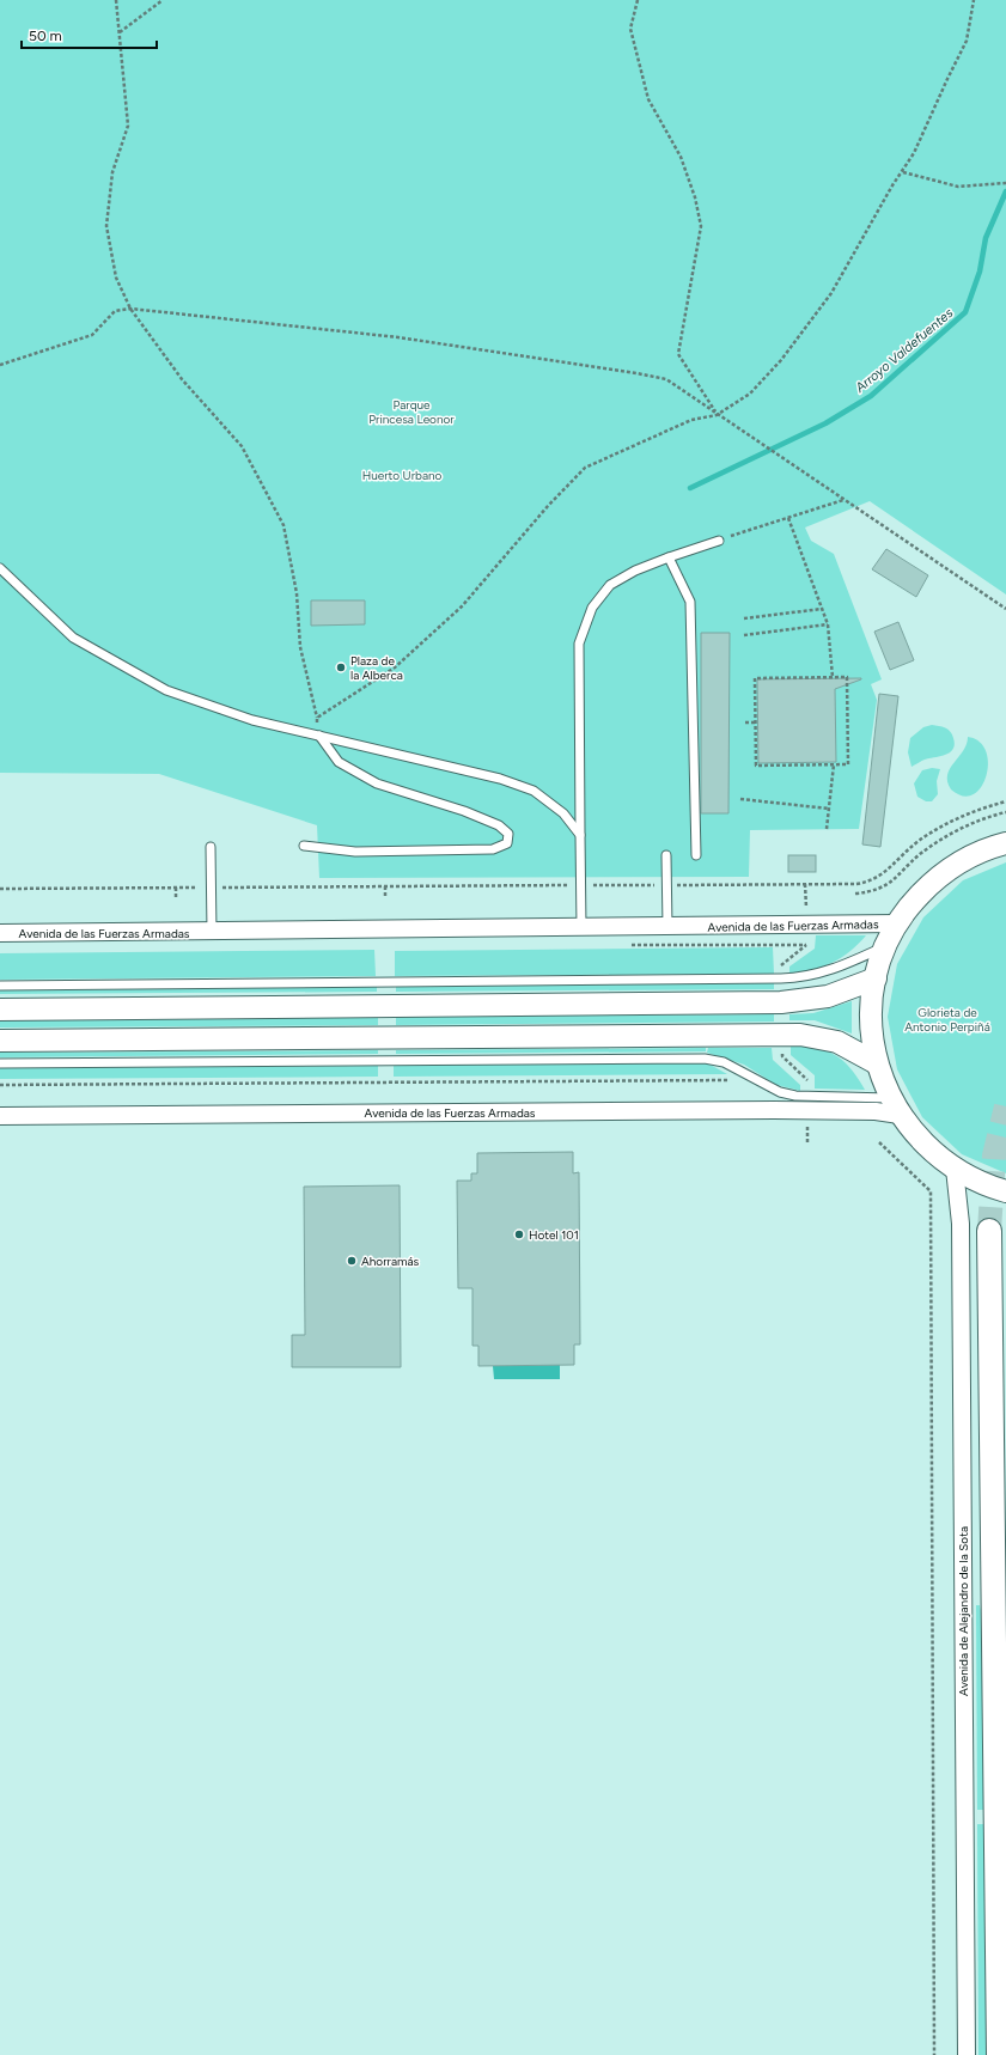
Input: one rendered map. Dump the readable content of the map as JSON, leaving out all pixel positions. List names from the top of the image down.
{
  "streets": {
    "street": ["Avenida de las Fuerzas Armadas", "Avenida de Alejandro de la Sota"]
  },
  "water": ["Arroyo Valdefuentes"],
  "parks": ["Parque Princesa Leonor", "Huerto Urbano", "Glorieta de Antonio Perpiñá"],
  "places": ["Plaza de la Alberca", "Hotel 101", "Ahorramás"],
  "scale_bar": "50 m"
}
